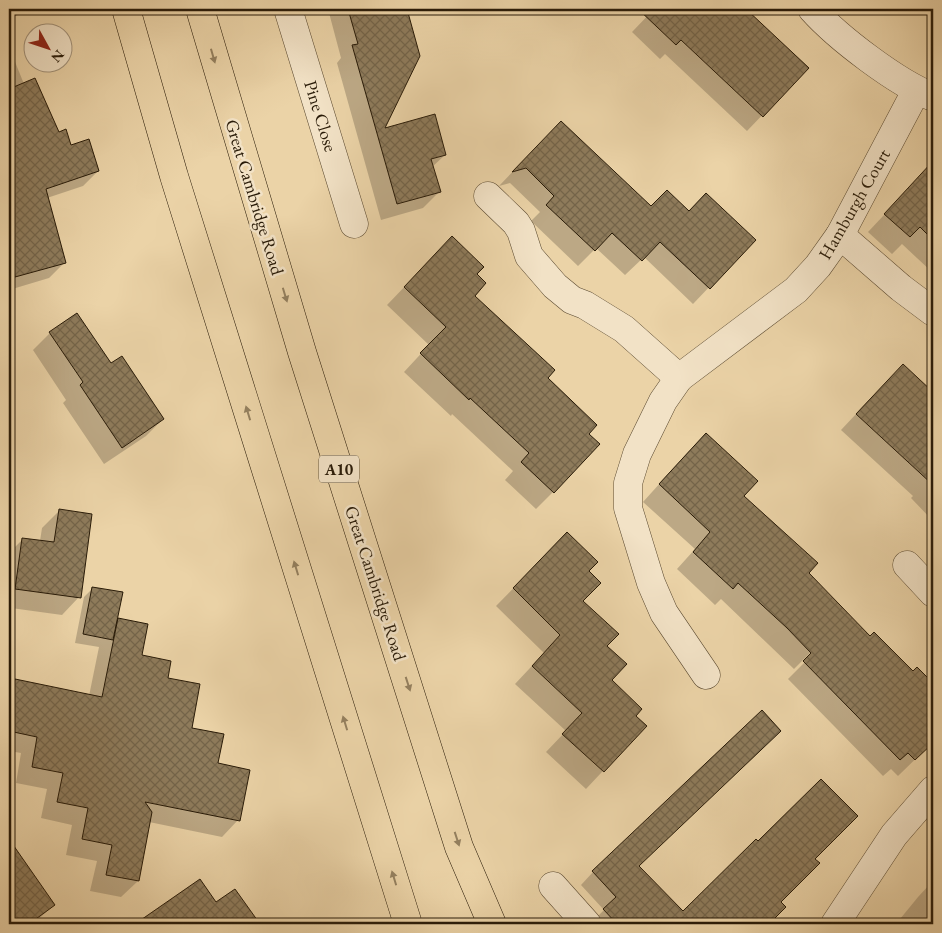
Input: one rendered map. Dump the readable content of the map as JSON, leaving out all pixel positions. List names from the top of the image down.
{
  "streets": {
    "highway": ["Great Cambridge Road", "A10"],
    "street": ["Pine Close", "Hamburgh Court"]
  },
  "north": "bottom right"
}
